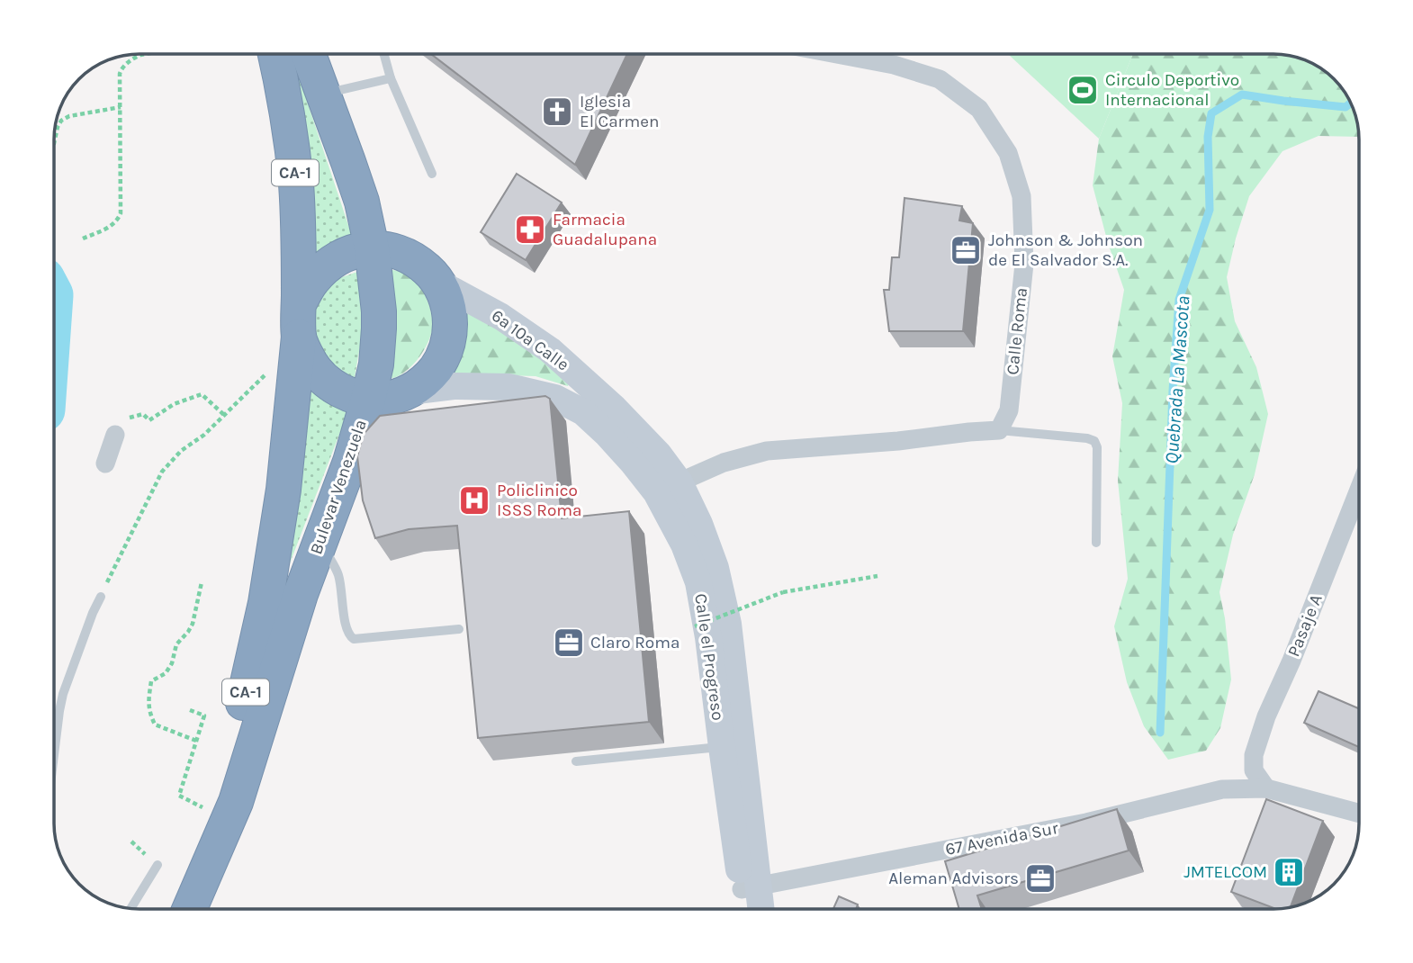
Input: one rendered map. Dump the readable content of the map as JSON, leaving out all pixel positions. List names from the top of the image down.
{
  "streets": {
    "highway": ["CA-1", "Bulevar Venezuela"],
    "street": [
      "Calle Roma",
      "6a 10a Calle",
      "Pasaje A",
      "Calle el Progreso",
      "67 Avenida Sur"
    ]
  },
  "crossings": [
    ["CA-1", "6a 10a Calle"],
    ["CA-1", "Bulevar Venezuela"],
    ["6a 10a Calle", "Calle el Progreso"],
    ["Pasaje A", "67 Avenida Sur"],
    ["Calle el Progreso", "67 Avenida Sur"]
  ],
  "water": ["Quebrada La Mascota"],
  "places": {
    "sports": ["Circulo Deportivo Internacional"],
    "church": ["Iglesia El Carmen"],
    "pharmacy": ["Farmacia Guadalupana"],
    "office": ["Johnson & Johnson de El Salvador S.A.", "Claro Roma", "Aleman Advisors"],
    "hospital": ["Policlinico ISSS Roma"],
    "building": ["JMTELCOM"]
  }
}
